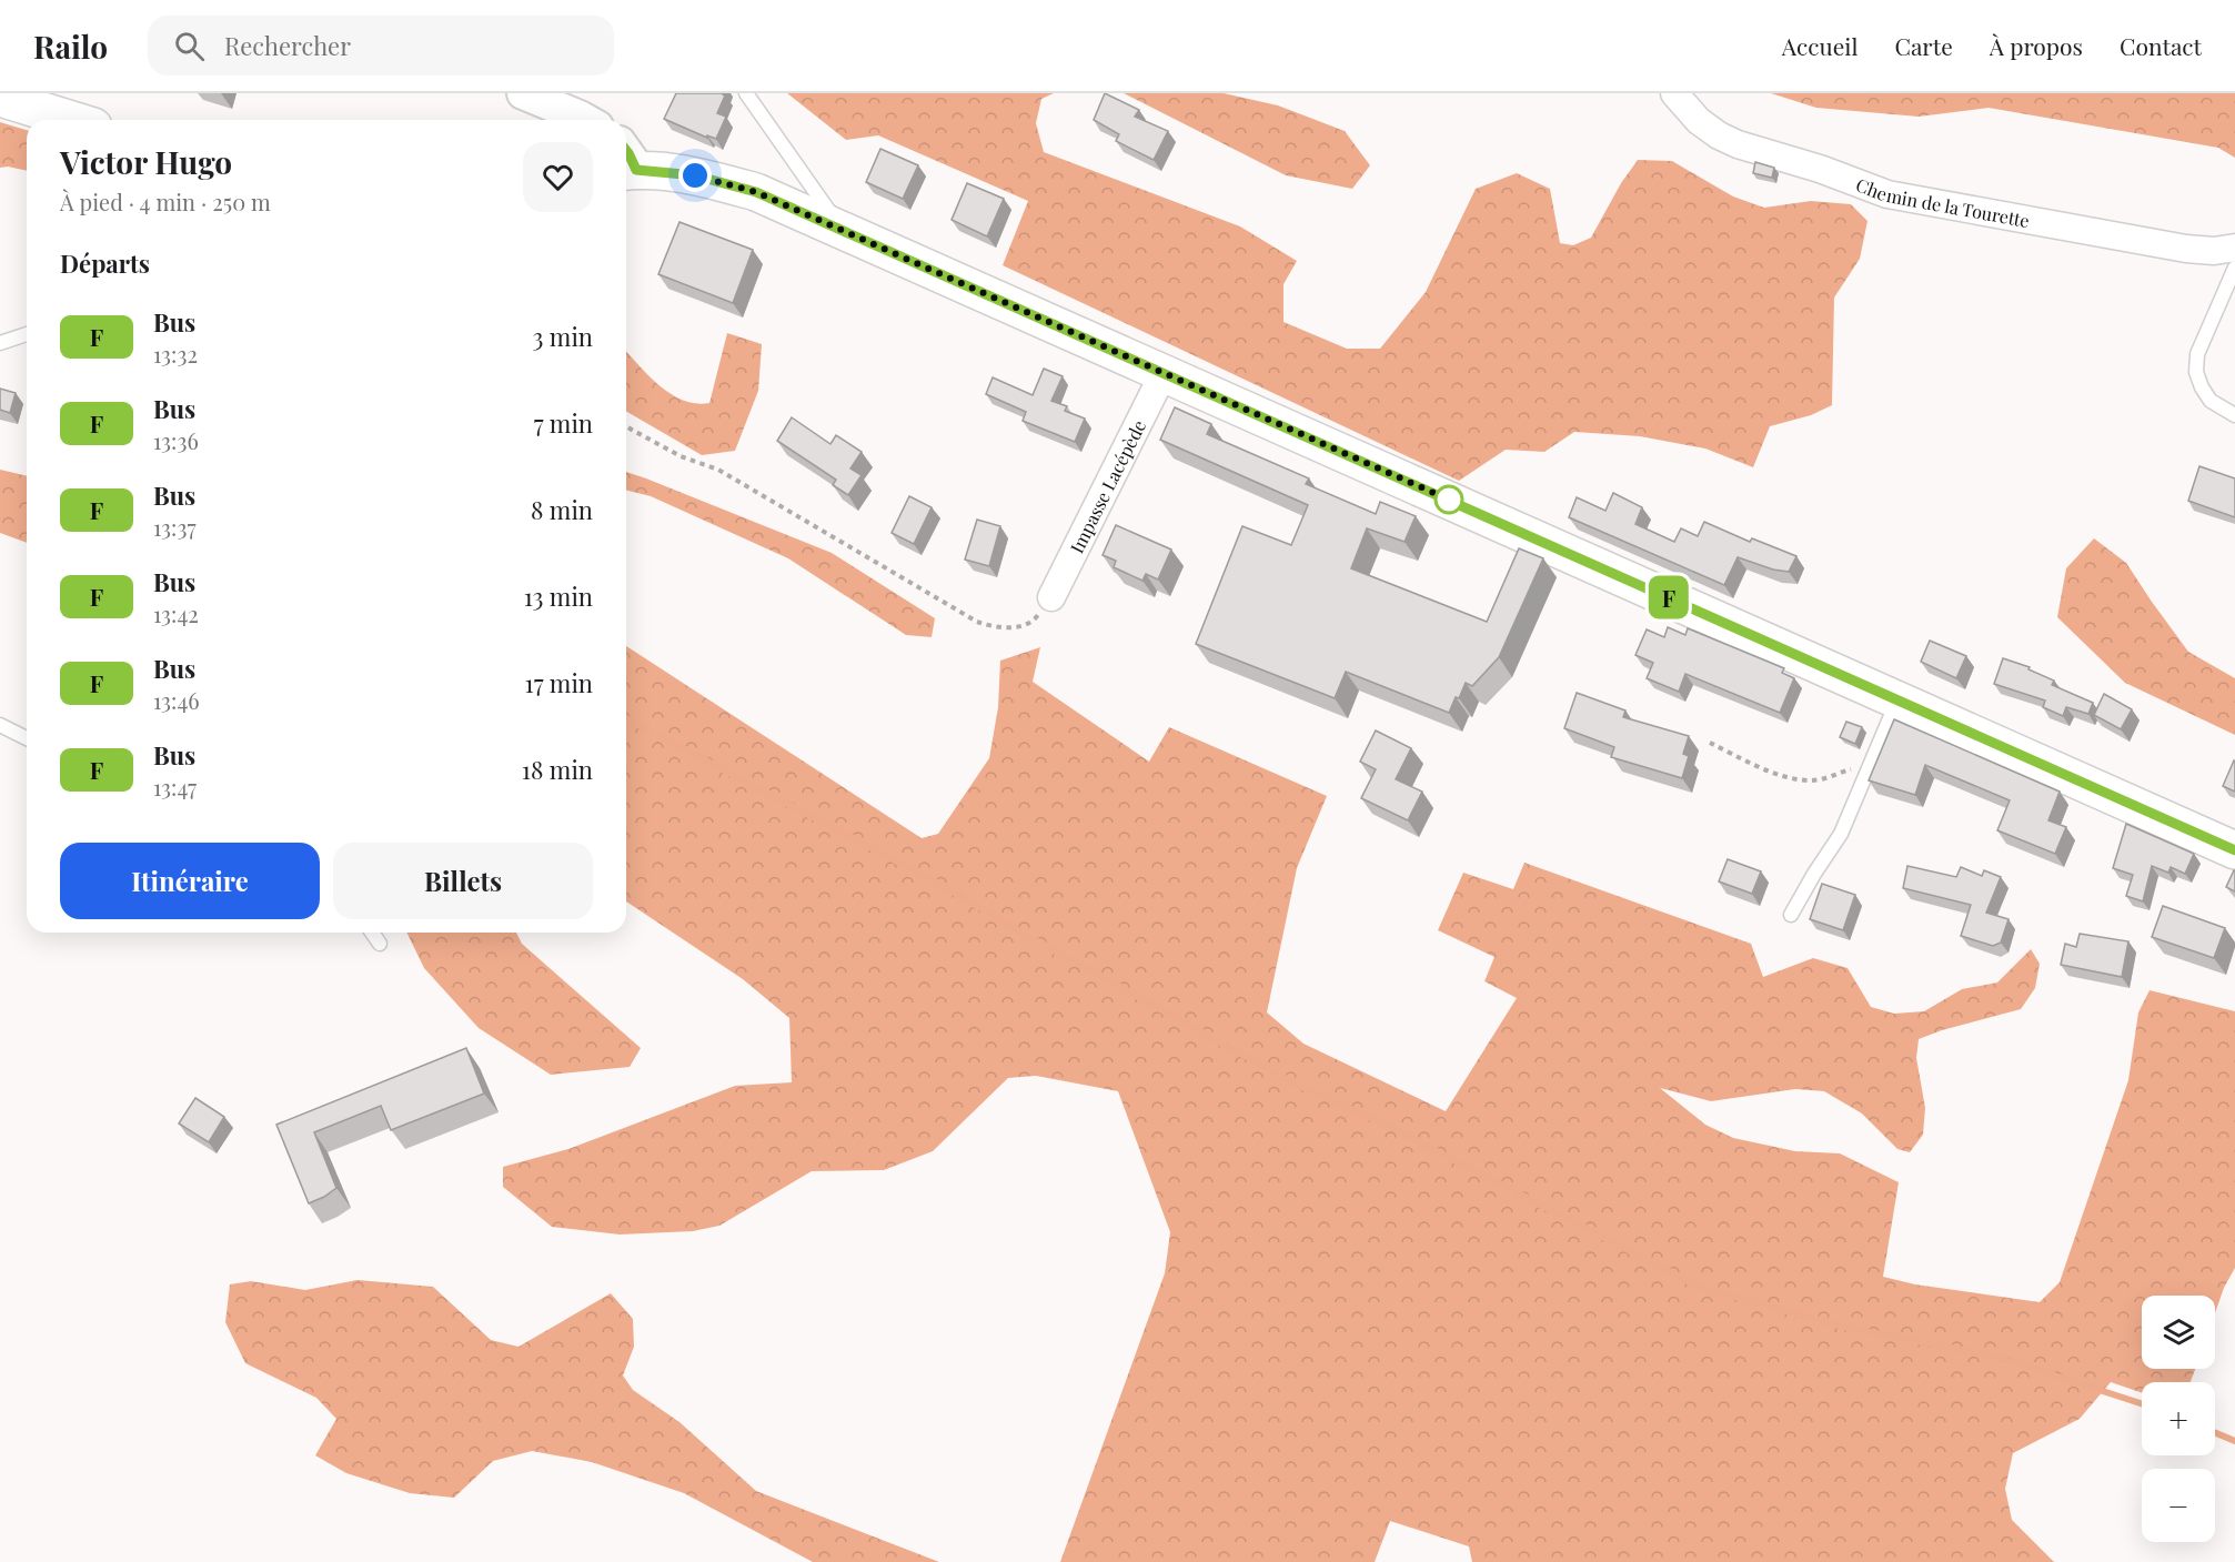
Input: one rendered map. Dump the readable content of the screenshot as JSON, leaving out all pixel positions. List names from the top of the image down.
{
  "streets": {
    "street": ["Chemin de la Tourette", "Impasse Lacépède"]
  },
  "lines": ["bus line F"],
  "page": {
    "header": "Railo",
    "search": "Rechercher",
    "nav": [
      "Accueil",
      "Carte",
      "À propos",
      "Contact"
    ],
    "on_map": "F",
    "heading": [
      ["Victor Hugo", "À pied · 4 min · 250 m"],
      "Départs"
    ],
    "list": [
      {
        "mark": "F",
        "name": "Bus",
        "note": "13:32",
        "value": "3 min"
      },
      {
        "mark": "F",
        "name": "Bus",
        "note": "13:36",
        "value": "7 min"
      },
      {
        "mark": "F",
        "name": "Bus",
        "note": "13:37",
        "value": "8 min"
      },
      {
        "mark": "F",
        "name": "Bus",
        "note": "13:42",
        "value": "13 min"
      },
      {
        "mark": "F",
        "name": "Bus",
        "note": "13:46",
        "value": "17 min"
      },
      {
        "mark": "F",
        "name": "Bus",
        "note": "13:47",
        "value": "18 min"
      }
    ],
    "buttons": ["Itinéraire", "Billets"],
    "map_buttons": ["+", "−"]
  }
}
